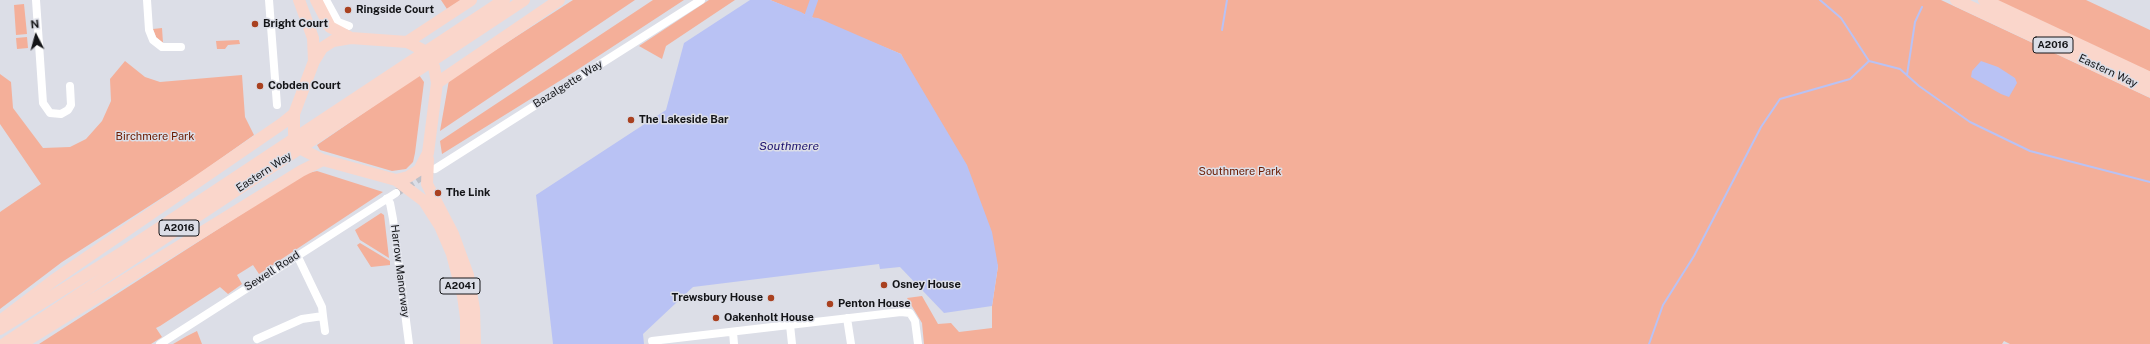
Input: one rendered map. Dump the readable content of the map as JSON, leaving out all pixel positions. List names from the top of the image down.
{
  "streets": {
    "main road": ["A2016", "Eastern Way", "A2041"],
    "street": ["Bazalgette Way", "Sewell Road", "Harrow Manorway"]
  },
  "crossings": [
    ["Sewell Road", "Harrow Manorway"]
  ],
  "water": ["Southmere"],
  "parks": ["Birchmere Park", "Southmere Park"],
  "places": [
    "Ringside Court",
    "Bright Court",
    "Cobden Court",
    "The Lakeside Bar",
    "The Link",
    "Osney House",
    "Trewsbury House",
    "Penton House",
    "Oakenholt House"
  ],
  "north": "top"
}
